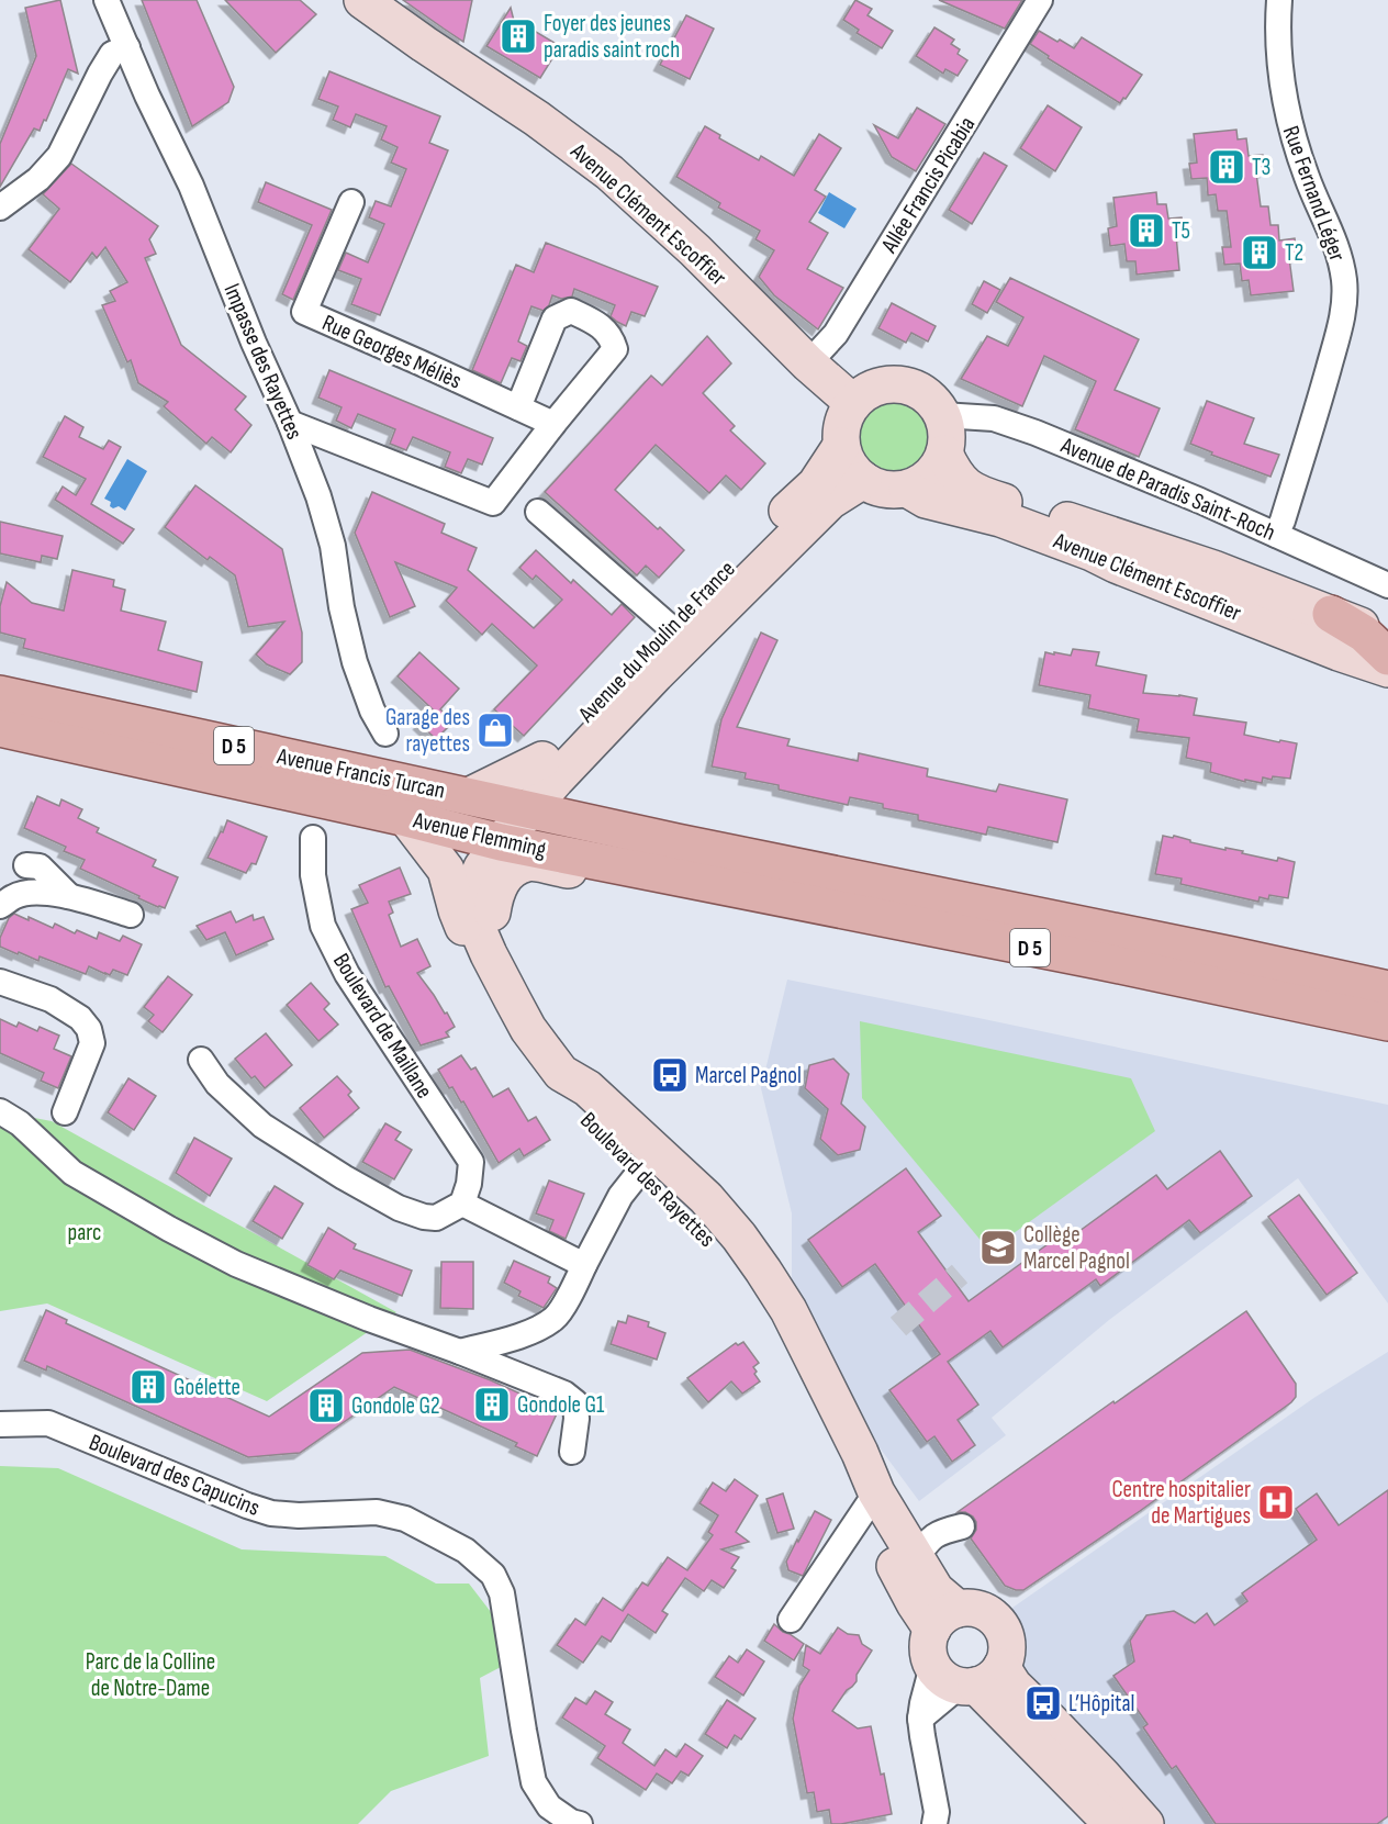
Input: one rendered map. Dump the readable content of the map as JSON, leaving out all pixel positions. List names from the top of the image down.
{
  "streets": {
    "main road": [
      "Avenue Clément Escoffier",
      "Avenue du Moulin de France",
      "D 5",
      "Avenue Francis Turcan",
      "Avenue Flemming",
      "Boulevard des Rayettes"
    ],
    "street": [
      "Allée Francis Picabia",
      "Rue Fernand Léger",
      "Rue Georges Méliès",
      "Impasse des Rayettes",
      "Avenue de Paradis Saint-Roch",
      "Boulevard de Maillane",
      "Boulevard des Capucins"
    ]
  },
  "crossings": [
    ["Allée Francis Picabia", "Avenue Clément Escoffier"],
    ["Rue Fernand Léger", "Avenue de Paradis Saint-Roch"],
    ["Avenue Clément Escoffier", "Avenue de Paradis Saint-Roch"],
    ["Avenue Clément Escoffier", "Avenue du Moulin de France"],
    ["Avenue de Paradis Saint-Roch", "Avenue du Moulin de France"],
    ["Avenue du Moulin de France", "Avenue Francis Turcan"],
    ["Avenue du Moulin de France", "Avenue Flemming"],
    ["Avenue du Moulin de France", "Boulevard des Rayettes"],
    ["D 5", "Avenue Francis Turcan"],
    ["D 5", "Avenue Flemming"],
    ["Avenue Francis Turcan", "Avenue Flemming"],
    ["Avenue Francis Turcan", "Boulevard des Rayettes"],
    ["Avenue Flemming", "Boulevard des Rayettes"]
  ],
  "parks": ["parc", "Parc de la Colline de Notre-Dame"],
  "places": {
    "building": [
      "Foyer des jeunes paradis saint roch",
      "T3",
      "T5",
      "T2",
      "Goélette",
      "Gondole G1",
      "Gondole G2"
    ],
    "shop": ["Garage des rayettes"],
    "bus stop": ["Marcel Pagnol", "L’Hôpital"],
    "school or university": ["Collège Marcel Pagnol"],
    "hospital": ["Centre hospitalier de Martigues"]
  }
}
